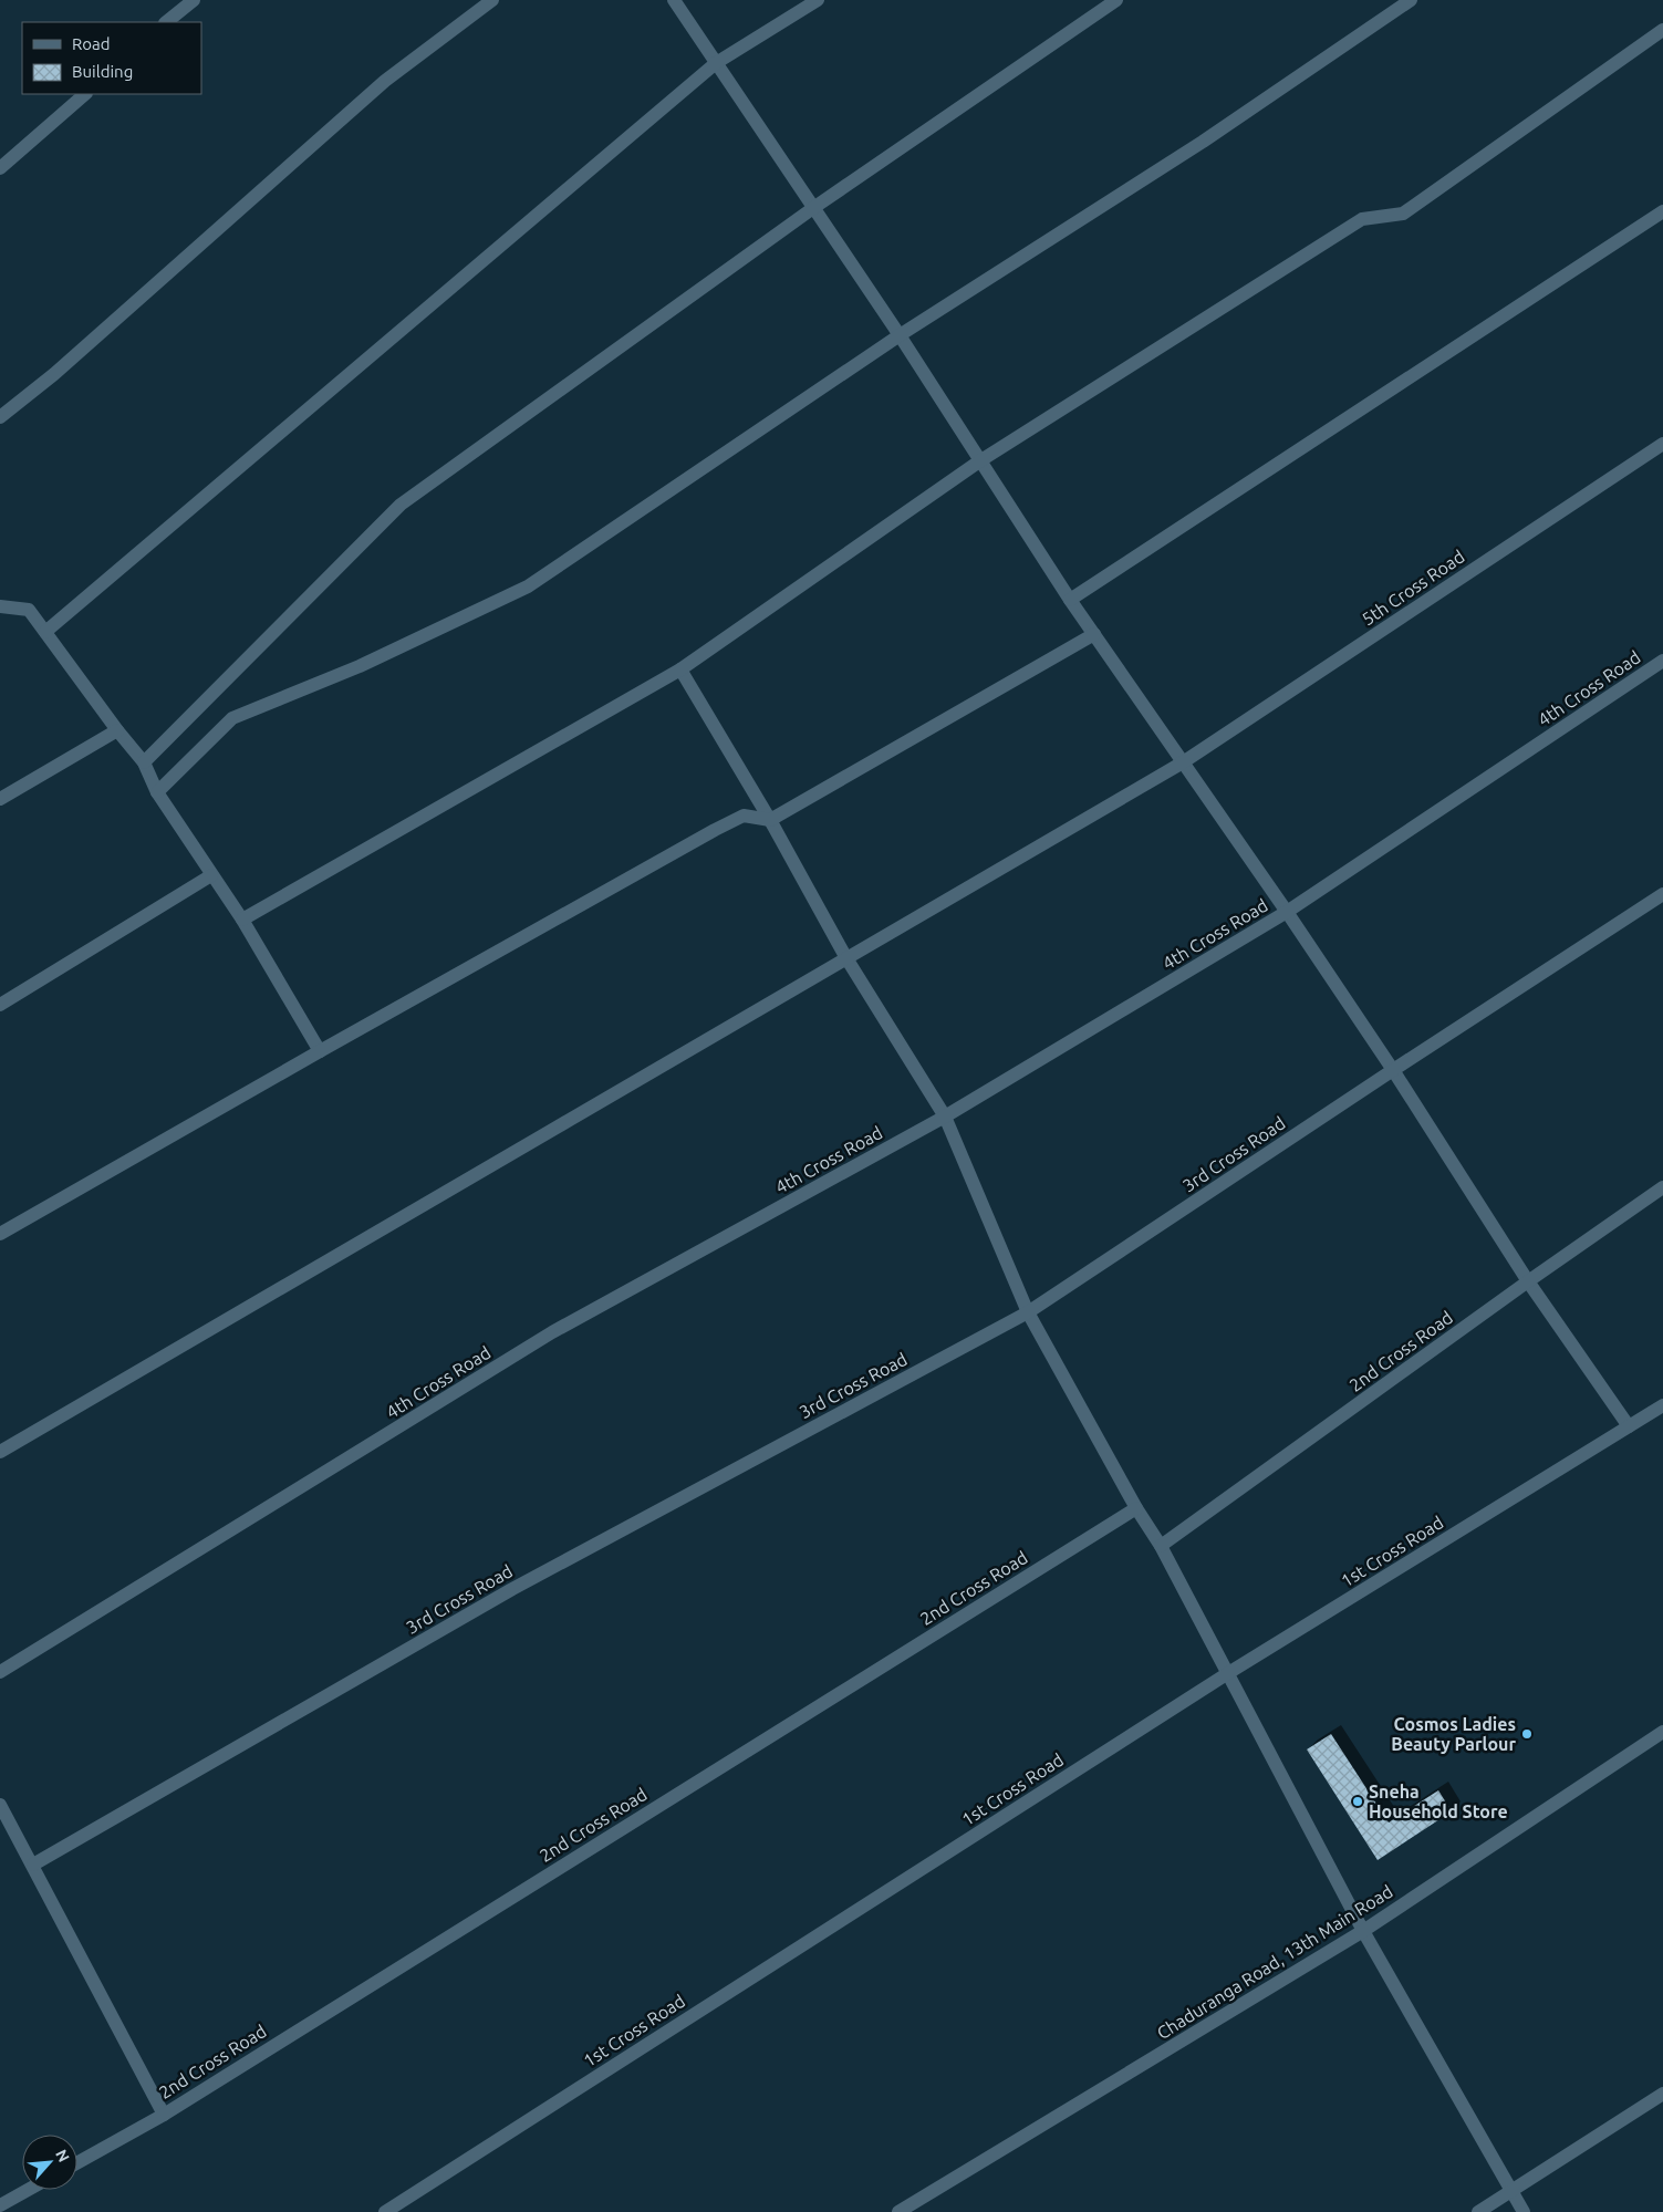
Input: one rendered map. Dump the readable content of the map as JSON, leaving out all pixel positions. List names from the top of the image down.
{
  "streets": {
    "street": [
      "5th Cross Road",
      "4th Cross Road",
      "3rd Cross Road",
      "2nd Cross Road",
      "1st Cross Road",
      "Chaduranga Road, 13th Main Road"
    ]
  },
  "places": ["Cosmos Ladies Beauty Parlour", "Sneha Household Store"],
  "legend": ["Road", "Building"],
  "north": "top right"
}
